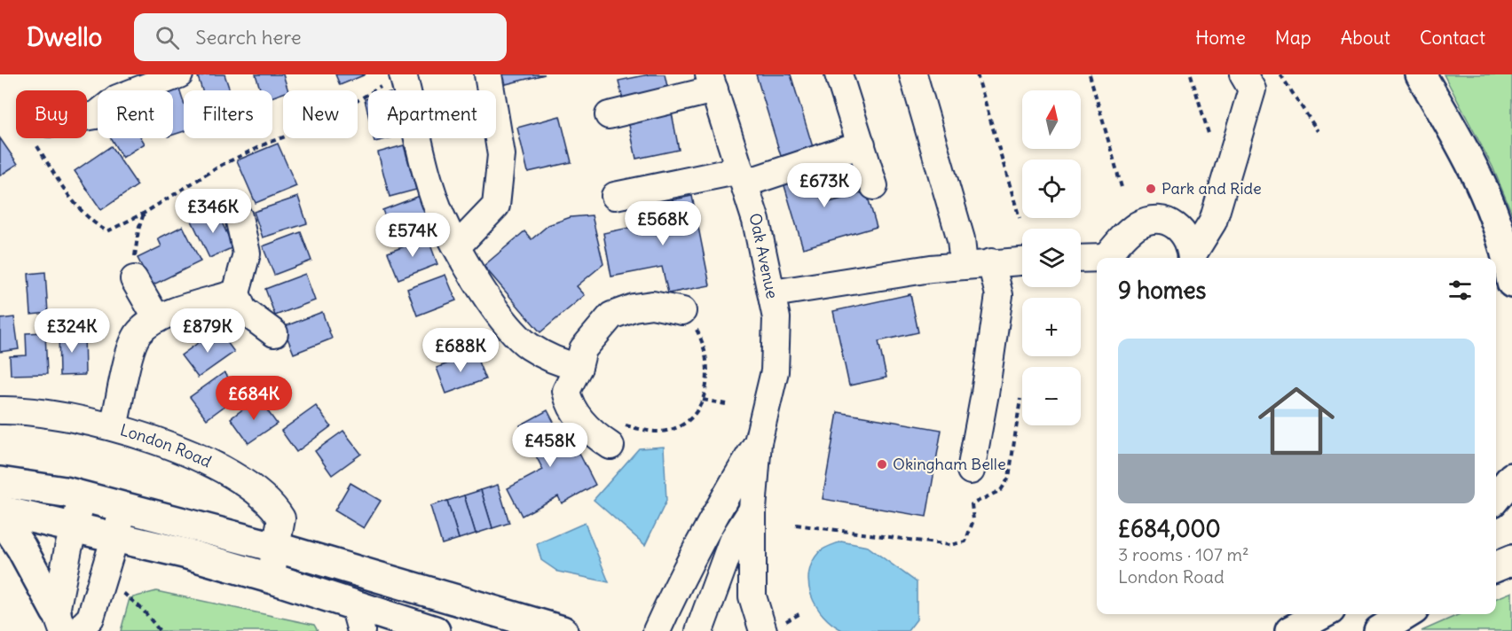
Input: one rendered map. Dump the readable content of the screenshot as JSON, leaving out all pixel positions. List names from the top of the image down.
{
  "streets": {
    "street": ["Oak Avenue", "London Road"]
  },
  "places": ["Park and Ride", "Okingham Belle"],
  "north": "top",
  "page": {
    "header": "Dwello",
    "search": "Search here",
    "nav": [
      "Home",
      "Map",
      "About",
      "Contact"
    ],
    "map_buttons": ["+", "−"],
    "chip": [
      "Buy",
      "Rent",
      "Filters",
      "New",
      "Apartment"
    ],
    "price": [
      "£673K",
      "£346K",
      "£568K",
      "£574K",
      "£324K",
      "£879K",
      "£688K",
      "£684K",
      "£458K"
    ],
    "heading": "9 homes",
    "list": [
      {
        "name": "£684,000",
        "note": "3 rooms · 107 m² · London Road"
      }
    ]
  }
}
